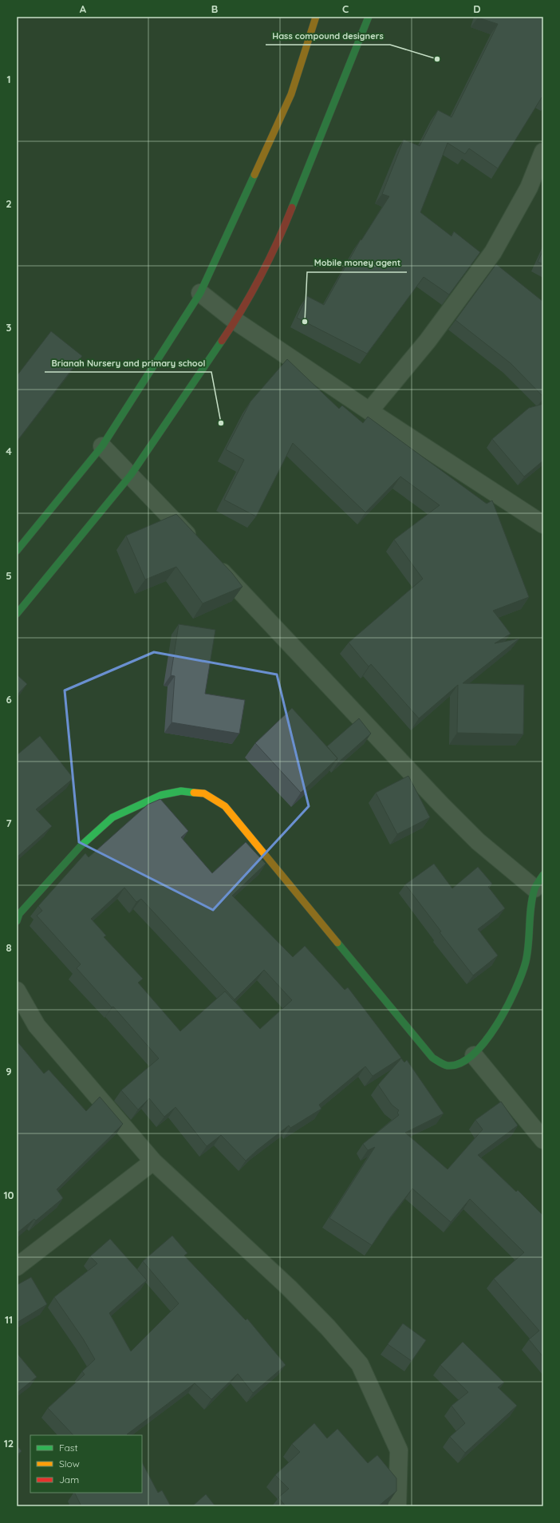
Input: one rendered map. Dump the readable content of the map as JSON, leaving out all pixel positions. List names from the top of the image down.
{
  "places": ["Hass compound designers", "Mobile money agent", "Brianah Nursery and primary school"],
  "legend": ["Fast", "Slow", "Jam"],
  "grid": {
    "columns": [
      "A",
      "B",
      "C",
      "D"
    ],
    "rows": [
      "1",
      "2",
      "3",
      "4",
      "5",
      "6",
      "7",
      "8",
      "9",
      "10",
      "11",
      "12"
    ]
  }
}
